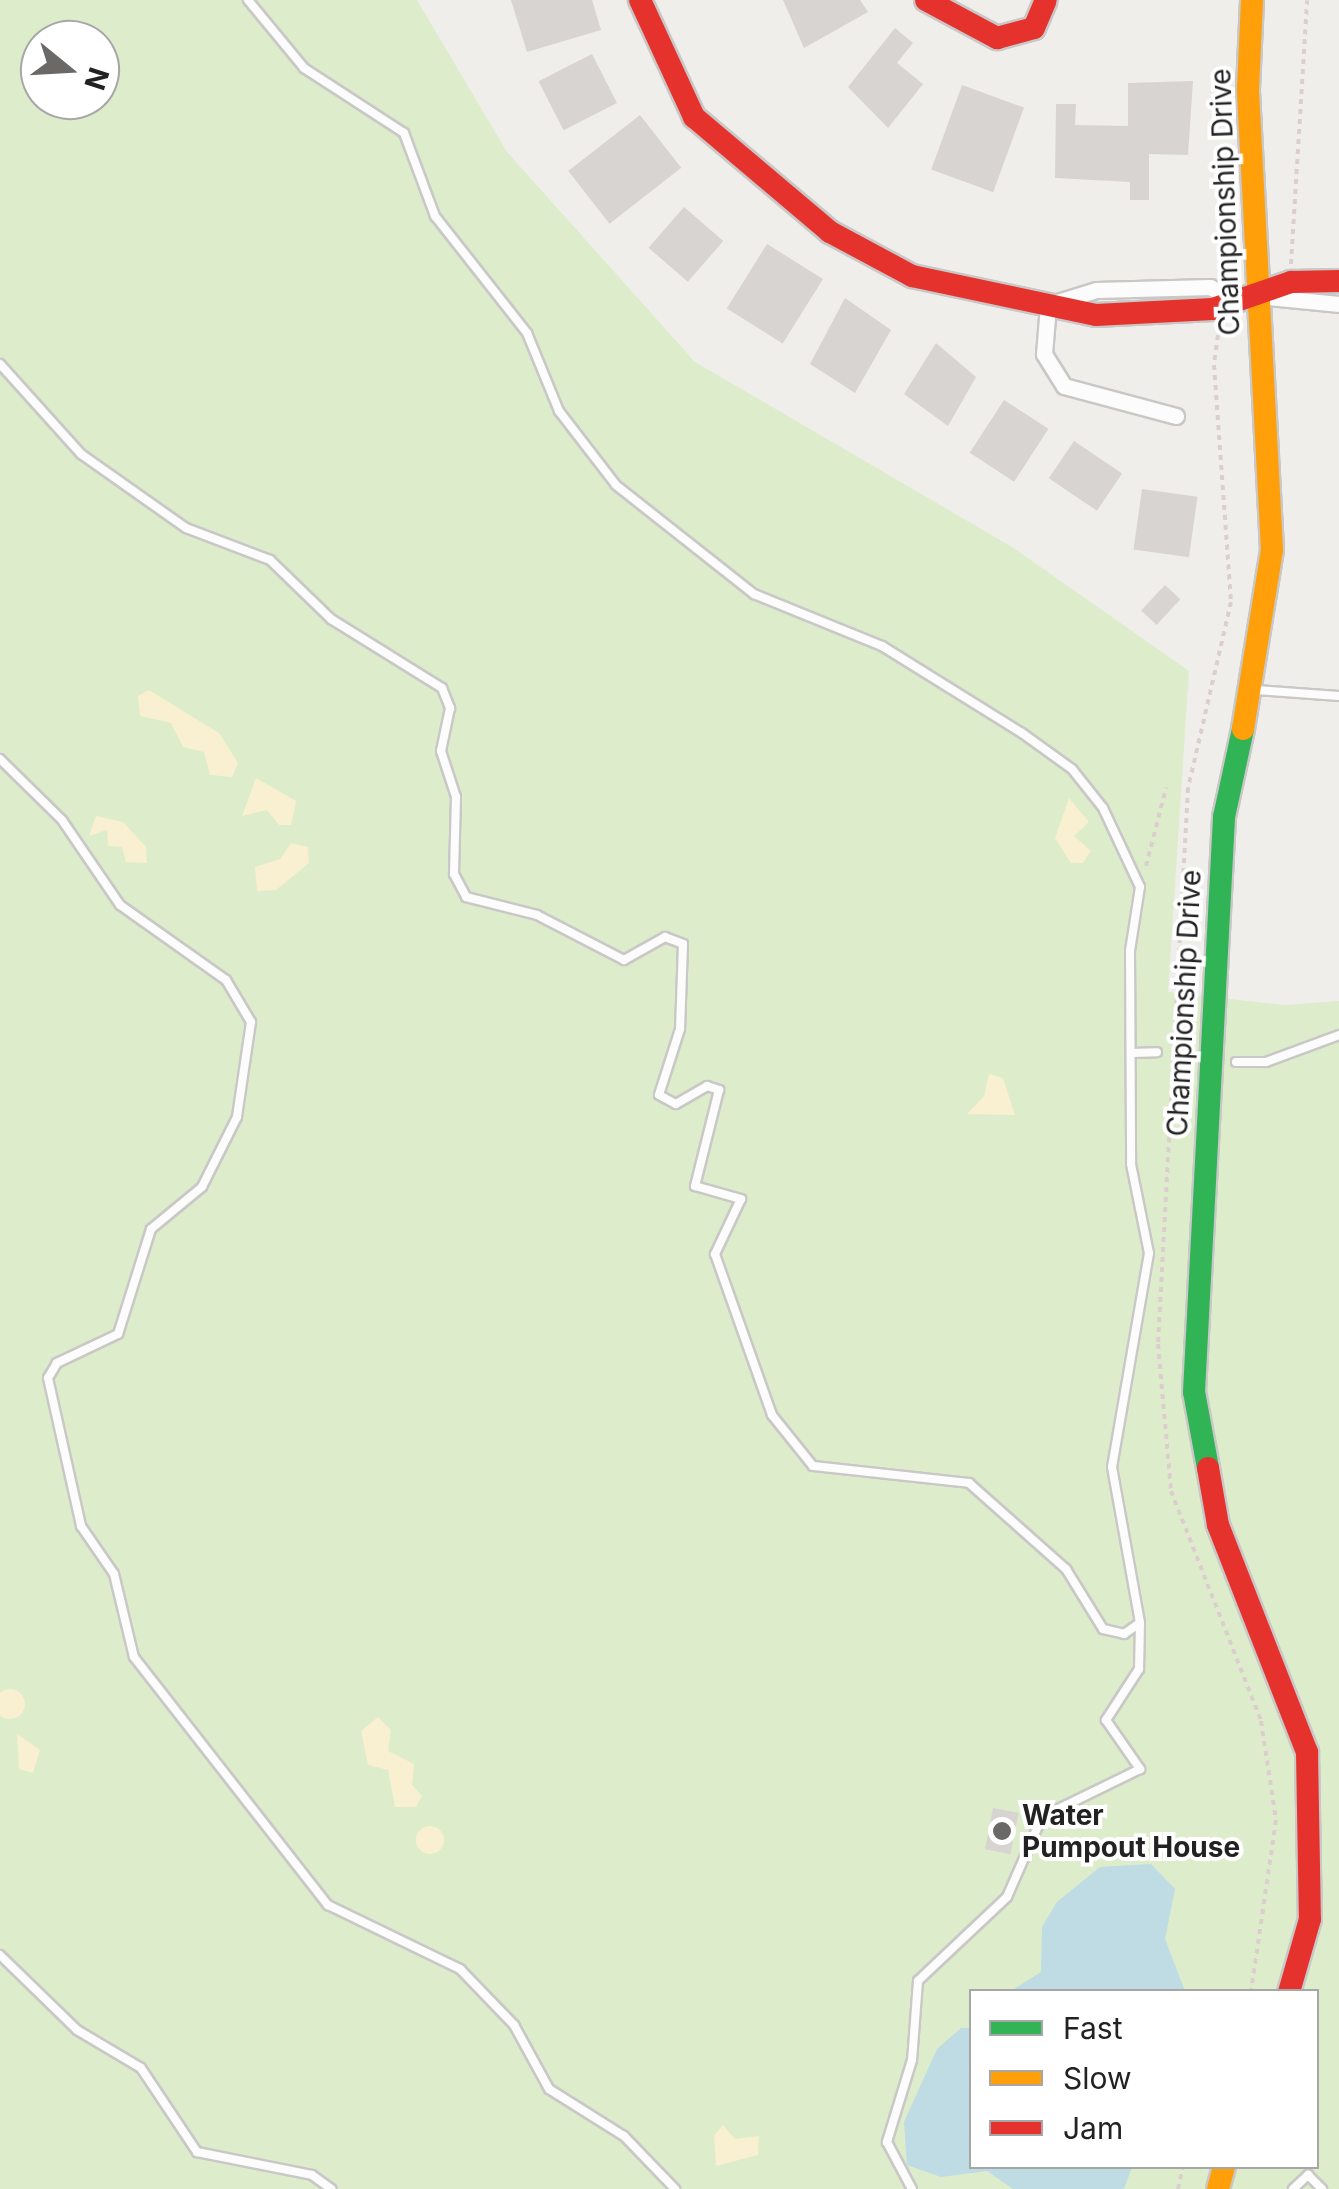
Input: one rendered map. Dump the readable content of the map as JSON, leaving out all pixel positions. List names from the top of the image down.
{
  "streets": {
    "street": ["Championship Drive"]
  },
  "places": ["Water Pumpout House"],
  "legend": ["Fast", "Slow", "Jam"],
  "north": "right"
}
